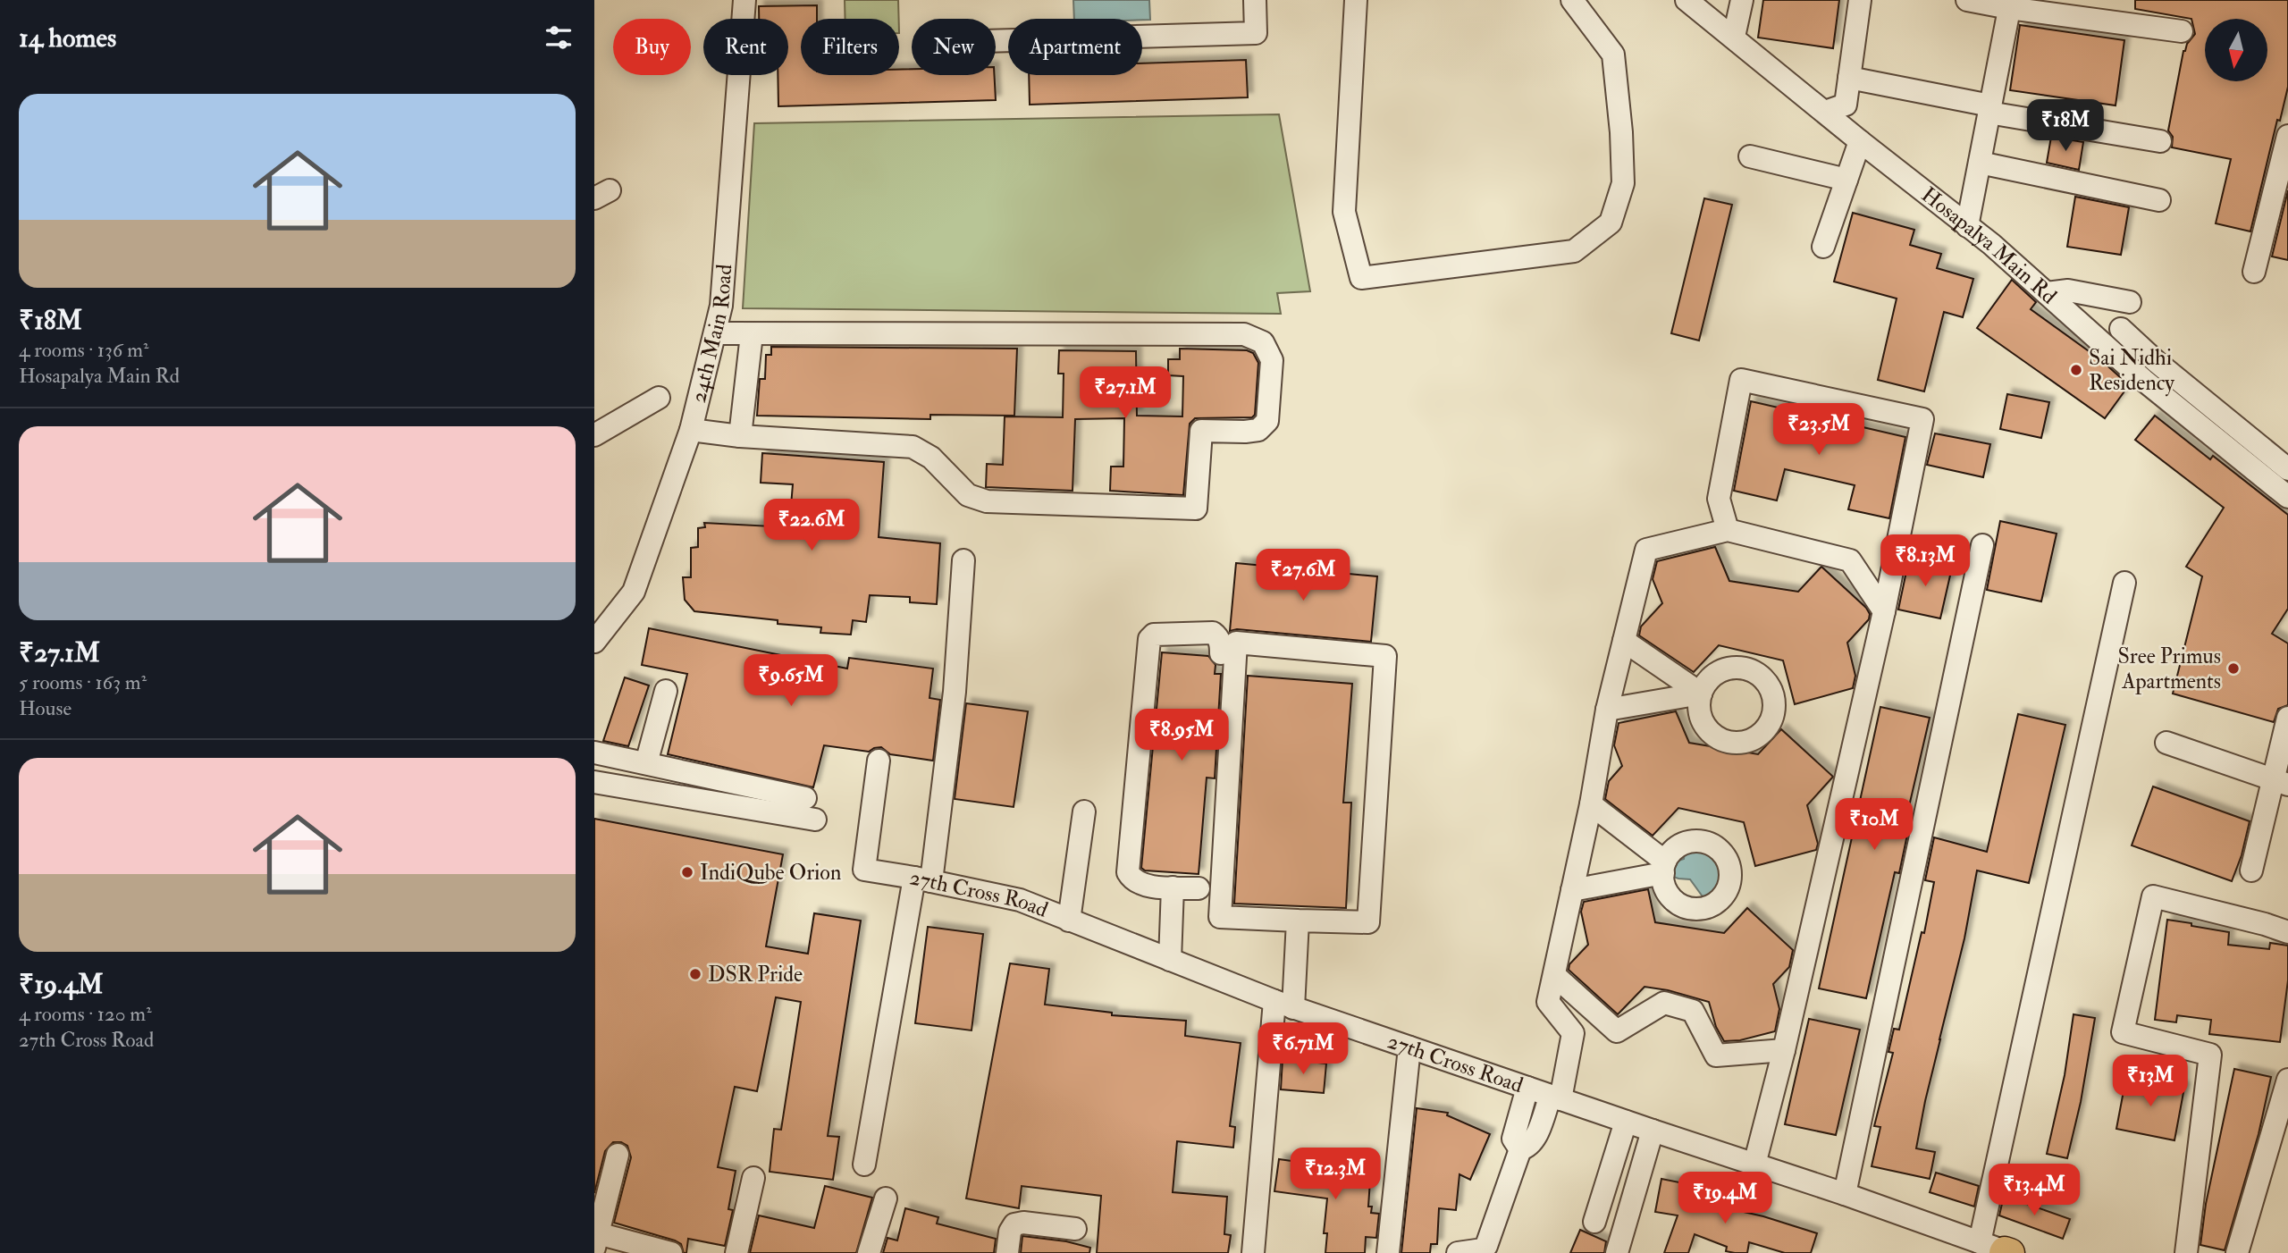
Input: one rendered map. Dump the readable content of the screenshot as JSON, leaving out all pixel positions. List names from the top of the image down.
{
  "streets": {
    "street": ["Hosapalya Main Rd", "24th Main Road", "27th Cross Road"]
  },
  "places": [
    "Sai Nidhi Residency",
    "Sree Primus Apartments",
    "IndiQube Orion",
    "DSR Pride"
  ],
  "north": "bottom",
  "page": {
    "heading": "14 homes",
    "chip": [
      "Buy",
      "Rent",
      "Filters",
      "New",
      "Apartment"
    ],
    "list": [
      {
        "name": "₹18M",
        "note": "4 rooms · 136 m² · Hosapalya Main Rd"
      },
      {
        "name": "₹27.1M",
        "note": "5 rooms · 163 m² · House"
      },
      {
        "name": "₹19.4M",
        "note": "4 rooms · 120 m² · 27th Cross Road"
      }
    ],
    "price": [
      "₹18M",
      "₹27.1M",
      "₹23.5M",
      "₹22.6M",
      "₹8.13M",
      "₹27.6M",
      "₹9.65M",
      "₹8.95M",
      "₹10M",
      "₹6.71M",
      "₹13M",
      "₹12.3M",
      "₹13.4M",
      "₹19.4M"
    ]
  }
}
